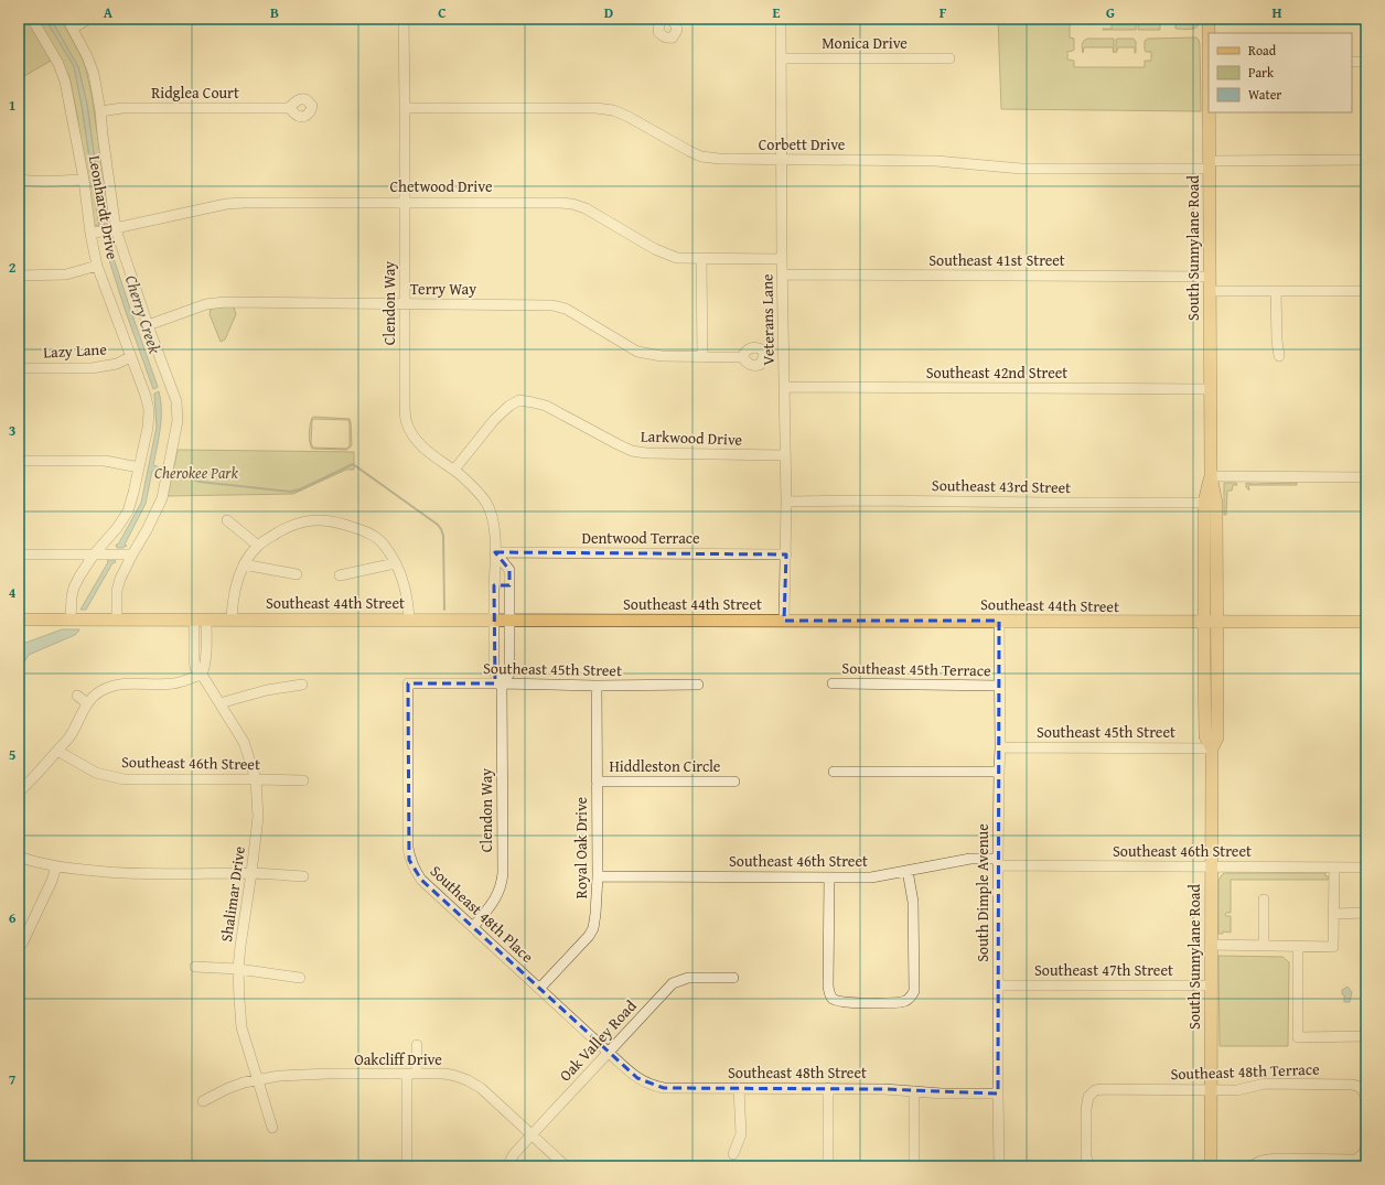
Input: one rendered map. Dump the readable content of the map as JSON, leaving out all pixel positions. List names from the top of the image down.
{
  "streets": {
    "main road": ["South Sunnylane Road", "Southeast 44th Street"],
    "street": [
      "Monica Drive",
      "Ridglea Court",
      "Corbett Drive",
      "Chetwood Drive",
      "Leonhardt Drive",
      "Southeast 41st Street",
      "Terry Way",
      "Clendon Way",
      "Veterans Lane",
      "Lazy Lane",
      "Southeast 42nd Street",
      "Larkwood Drive",
      "Southeast 43rd Street",
      "Dentwood Terrace",
      "Southeast 45th Street",
      "Southeast 45th Terrace",
      "Southeast 46th Street",
      "Hiddleston Circle",
      "Royal Oak Drive",
      "South Dimple Avenue",
      "Shalimar Drive",
      "Southeast 48th Place",
      "Southeast 47th Street",
      "Oak Valley Road",
      "Oakcliff Drive",
      "Southeast 48th Terrace",
      "Southeast 48th Street"
    ]
  },
  "crossings": [
    ["Monica Drive", "Veterans Lane"],
    ["Ridglea Court", "Leonhardt Drive"],
    ["Corbett Drive", "South Sunnylane Road"],
    ["Corbett Drive", "Clendon Way"],
    ["Corbett Drive", "Veterans Lane"],
    ["Chetwood Drive", "Leonhardt Drive"],
    ["Chetwood Drive", "Clendon Way"],
    ["Chetwood Drive", "Veterans Lane"],
    ["Leonhardt Drive", "Terry Way"],
    ["Leonhardt Drive", "Lazy Lane"],
    ["Leonhardt Drive", "Southeast 44th Street"],
    ["South Sunnylane Road", "Southeast 41st Street"],
    ["South Sunnylane Road", "Southeast 42nd Street"],
    ["South Sunnylane Road", "Southeast 43rd Street"],
    ["South Sunnylane Road", "Southeast 44th Street"],
    ["South Sunnylane Road", "Southeast 45th Street"],
    ["South Sunnylane Road", "Southeast 46th Street"],
    ["South Sunnylane Road", "Southeast 47th Street"],
    ["South Sunnylane Road", "Southeast 48th Terrace"],
    ["Southeast 41st Street", "Veterans Lane"],
    ["Terry Way", "Clendon Way"],
    ["Clendon Way", "Larkwood Drive"],
    ["Clendon Way", "Dentwood Terrace"],
    ["Clendon Way", "Southeast 44th Street"],
    ["Clendon Way", "Southeast 45th Street"],
    ["Clendon Way", "Southeast 48th Place"],
    ["Veterans Lane", "Southeast 42nd Street"],
    ["Veterans Lane", "Larkwood Drive"],
    ["Veterans Lane", "Southeast 43rd Street"],
    ["Veterans Lane", "Dentwood Terrace"],
    ["Veterans Lane", "Southeast 44th Street"],
    ["Southeast 44th Street", "South Dimple Avenue"],
    ["Southeast 44th Street", "Shalimar Drive"],
    ["Southeast 45th Street", "Royal Oak Drive"],
    ["Southeast 45th Street", "South Dimple Avenue"],
    ["Southeast 45th Street", "Southeast 48th Place"],
    ["Southeast 45th Terrace", "South Dimple Avenue"],
    ["Southeast 46th Street", "Royal Oak Drive"],
    ["Southeast 46th Street", "South Dimple Avenue"],
    ["Southeast 46th Street", "Shalimar Drive"],
    ["Hiddleston Circle", "Royal Oak Drive"],
    ["Royal Oak Drive", "Southeast 48th Place"],
    ["South Dimple Avenue", "Southeast 47th Street"],
    ["South Dimple Avenue", "Southeast 48th Street"],
    ["Shalimar Drive", "Oakcliff Drive"],
    ["Southeast 48th Place", "Oak Valley Road"],
    ["Southeast 48th Place", "Southeast 48th Street"],
    ["Oak Valley Road", "Oakcliff Drive"],
    ["Oak Valley Road", "Southeast 48th Street"]
  ],
  "water": ["Cherry Creek"],
  "parks": ["Cherokee Park"],
  "legend": ["Road", "Park", "Water"],
  "grid": {
    "columns": [
      "A",
      "B",
      "C",
      "D",
      "E",
      "F",
      "G",
      "H"
    ],
    "rows": [
      "1",
      "2",
      "3",
      "4",
      "5",
      "6",
      "7"
    ]
  }
}
